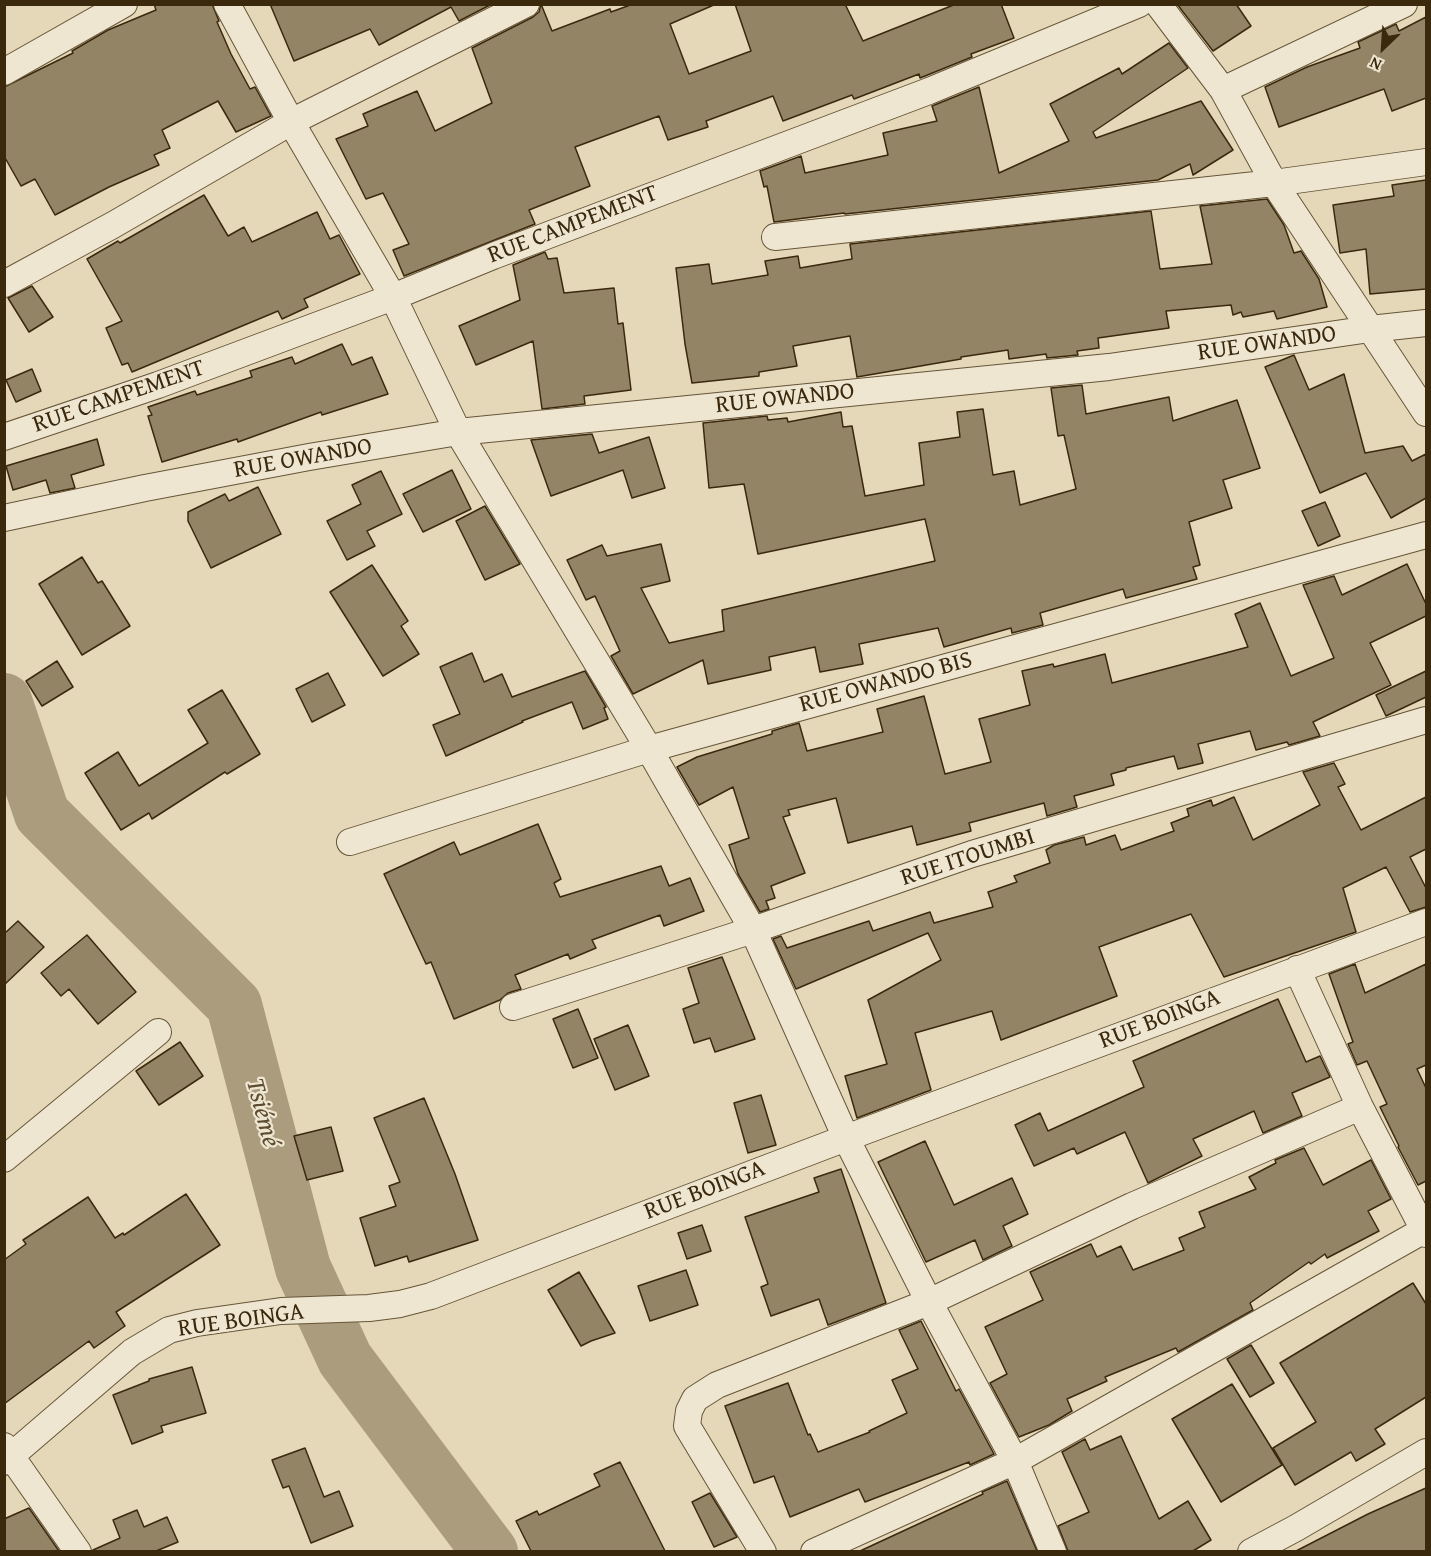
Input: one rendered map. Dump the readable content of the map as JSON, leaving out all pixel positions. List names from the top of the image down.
{
  "streets": {
    "street": [
      "RUE CAMPEMENT",
      "RUE OWANDO",
      "RUE OWANDO BIS",
      "RUE ITOUMBI",
      "RUE BOINGA"
    ]
  },
  "water": ["Tsiémé"],
  "north": "bottom left"
}
